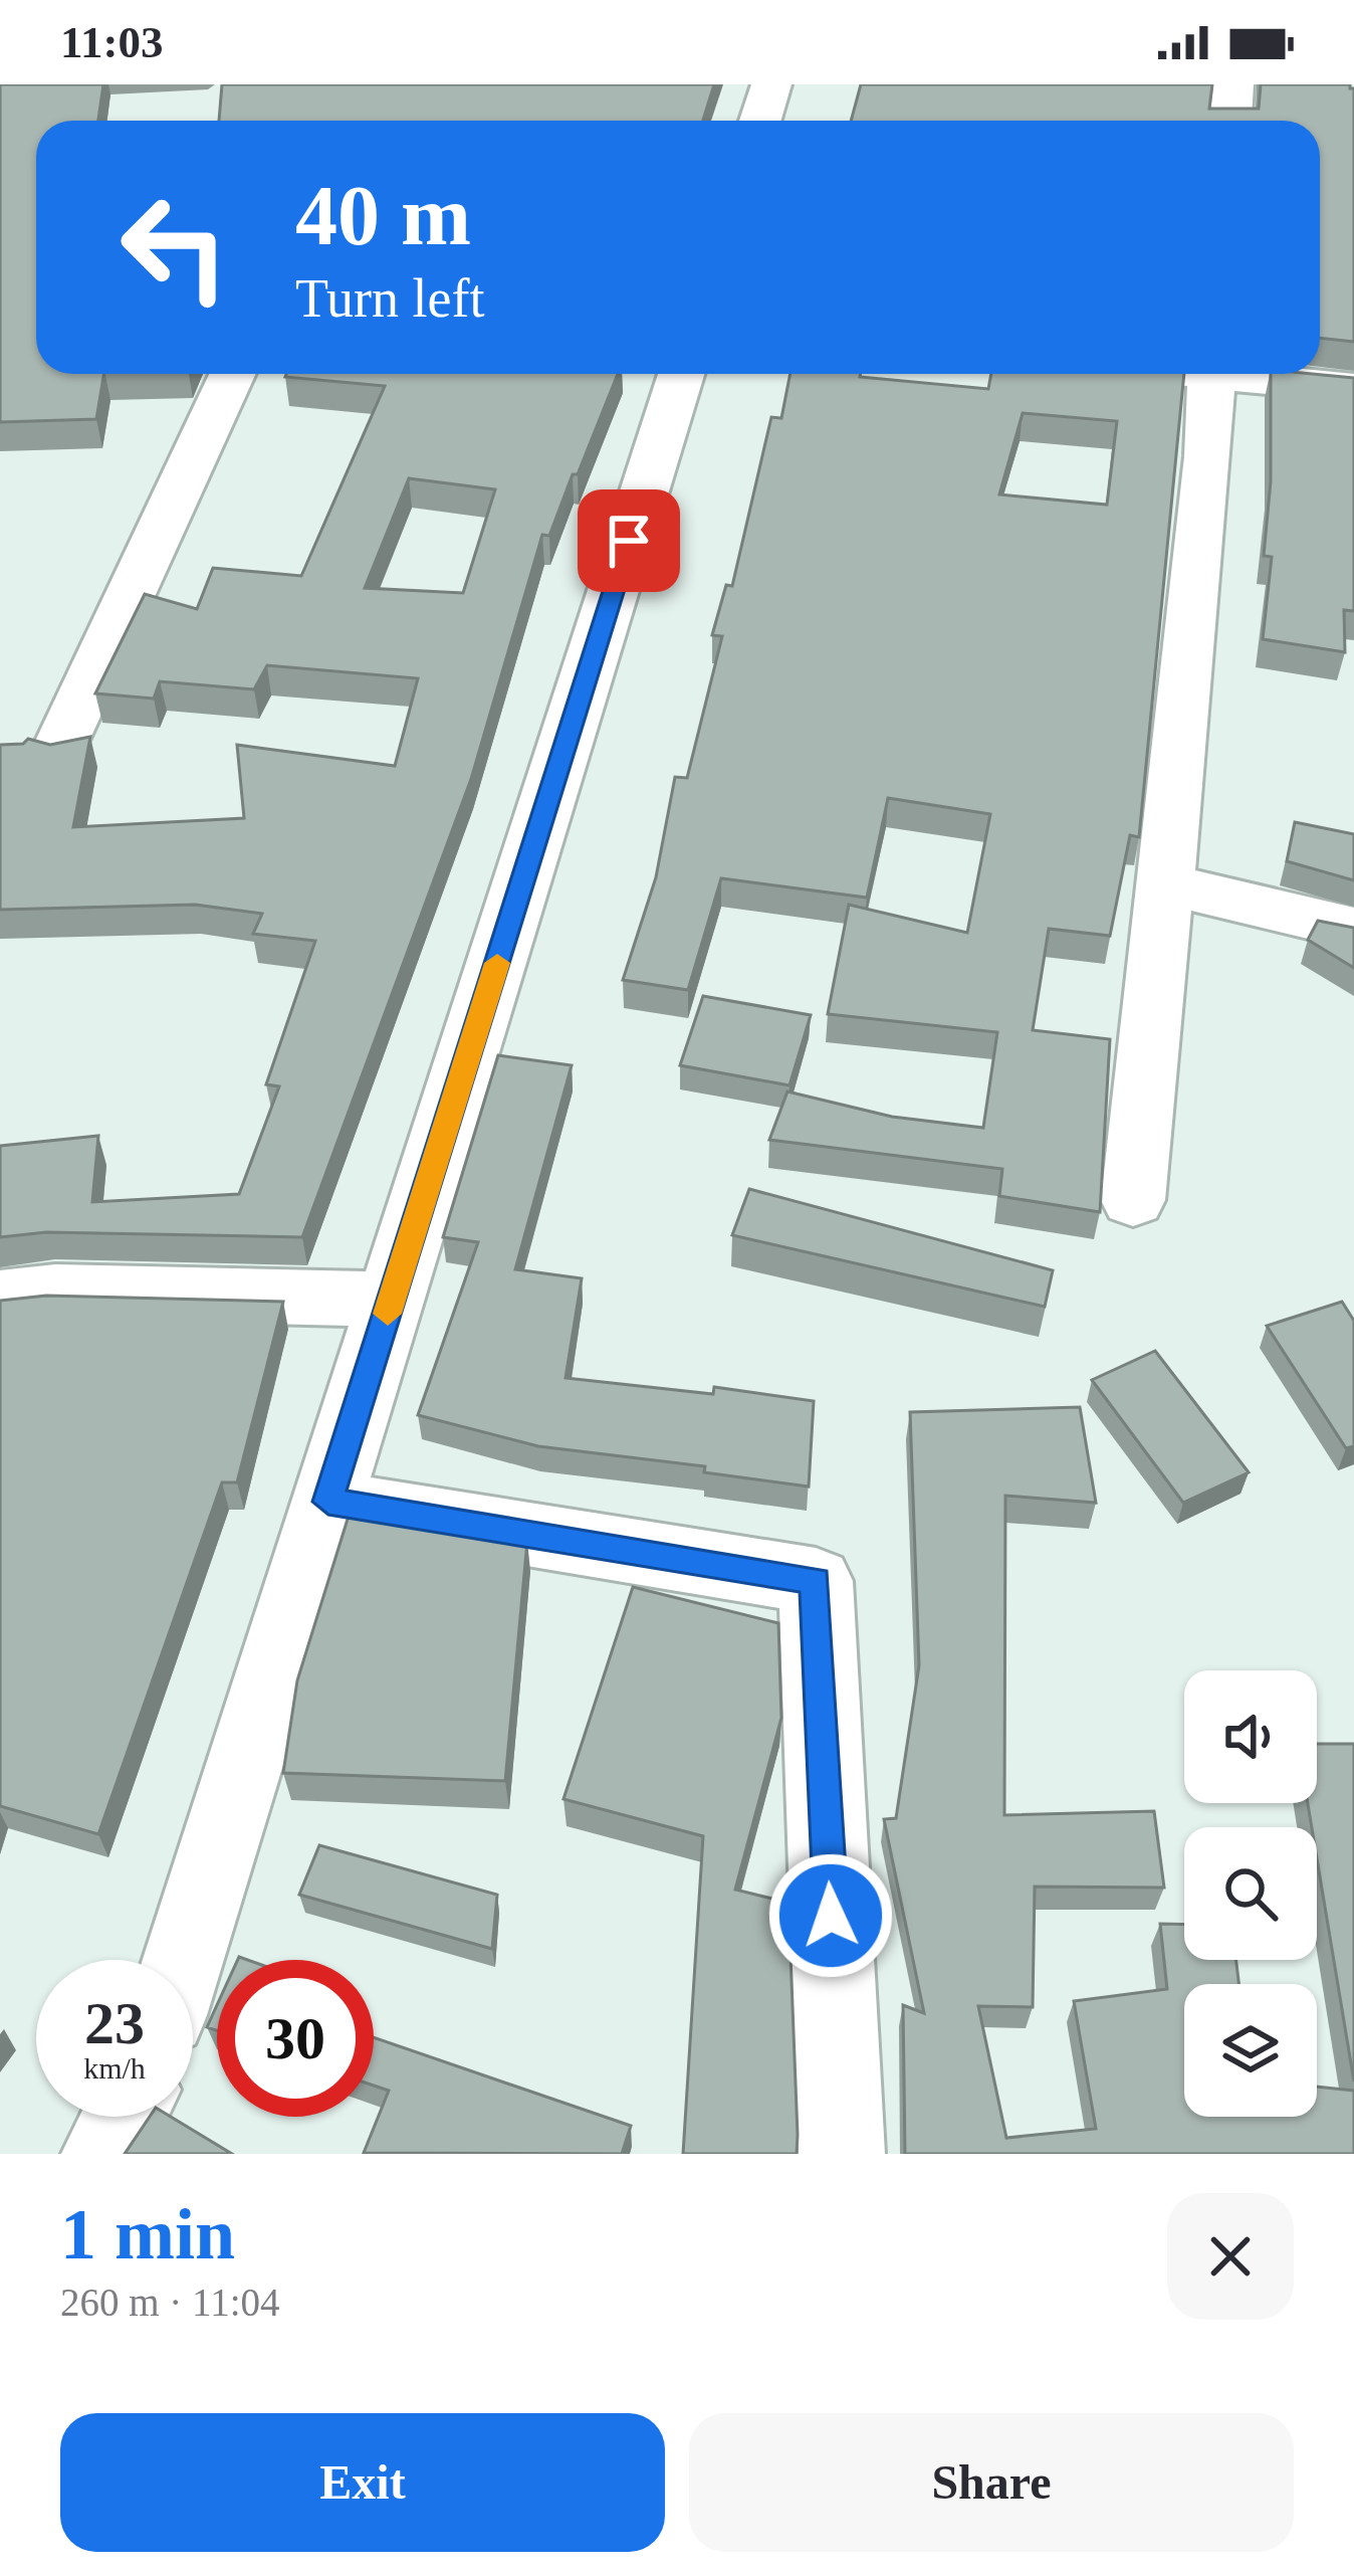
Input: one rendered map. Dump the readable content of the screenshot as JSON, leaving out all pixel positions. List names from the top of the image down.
{
  "page": {
    "status": "11:03",
    "turn": ["40 m", "Turn left"],
    "speed": "23 km/h",
    "limit": "30",
    "heading": ["1 min", "260 m · 11:04"],
    "buttons": ["Exit", "Share"]
  }
}
